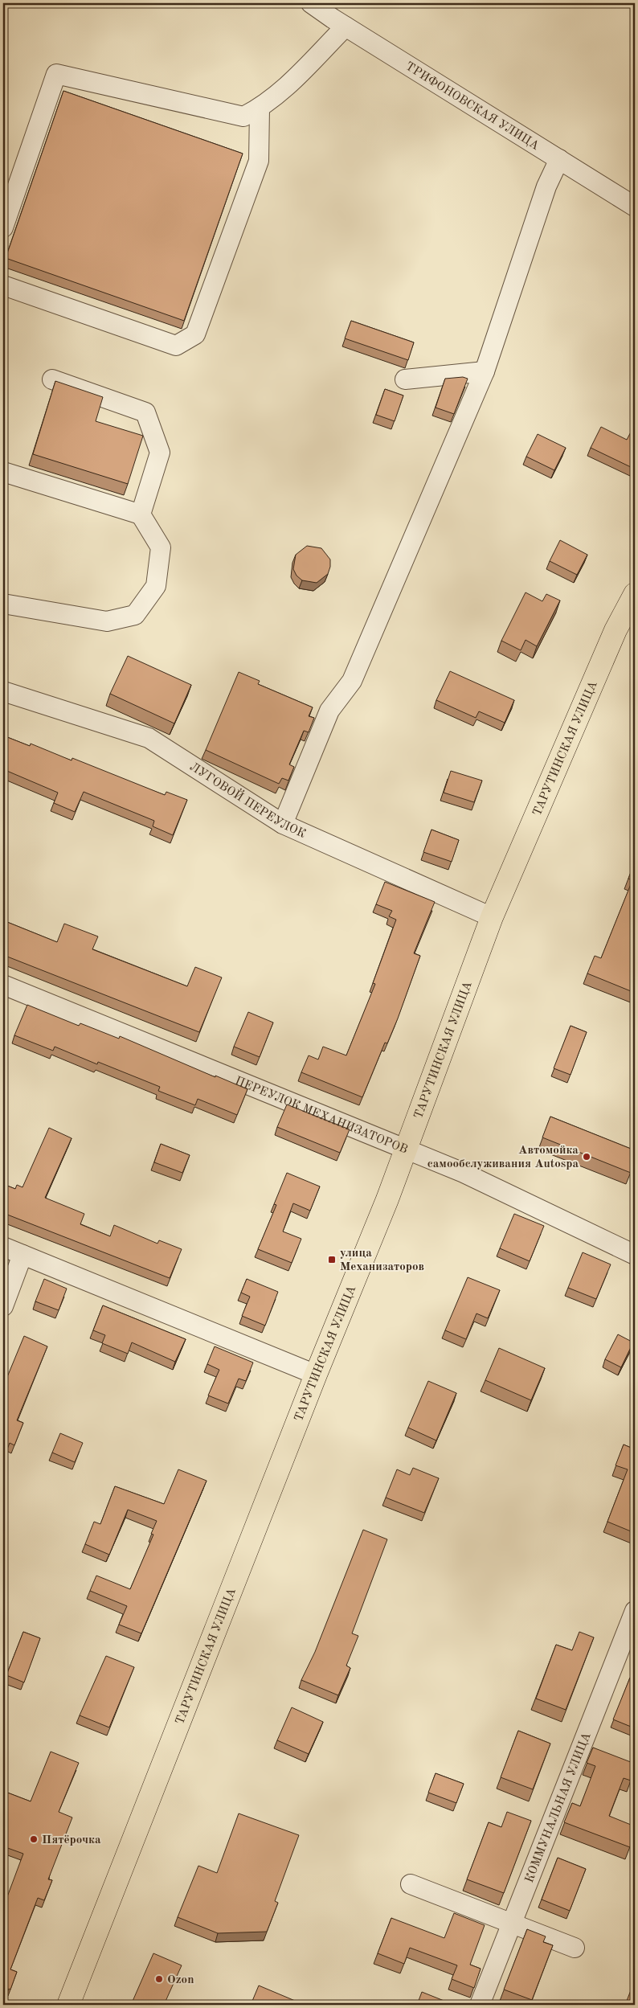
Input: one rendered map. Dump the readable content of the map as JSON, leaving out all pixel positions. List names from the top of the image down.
{
  "streets": {
    "main road": ["ТАРУТИНСКАЯ УЛИЦА"],
    "street": [
      "ТРИФОНОВСКАЯ УЛИЦА",
      "ЛУГОВОЙ ПЕРЕУЛОК",
      "ПЕРЕУЛОК МЕХАНИЗАТОРОВ",
      "КОММУНАЛЬНАЯ УЛИЦА"
    ]
  },
  "crossings": [
    ["ТАРУТИНСКАЯ УЛИЦА", "ЛУГОВОЙ ПЕРЕУЛОК"],
    ["ТАРУТИНСКАЯ УЛИЦА", "ПЕРЕУЛОК МЕХАНИЗАТОРОВ"]
  ],
  "places": {
    "other": ["Автомойка самообслуживания Autospa", "Пятёрочка", "Ozon"],
    "transit": ["улица Механизаторов"]
  }
}
